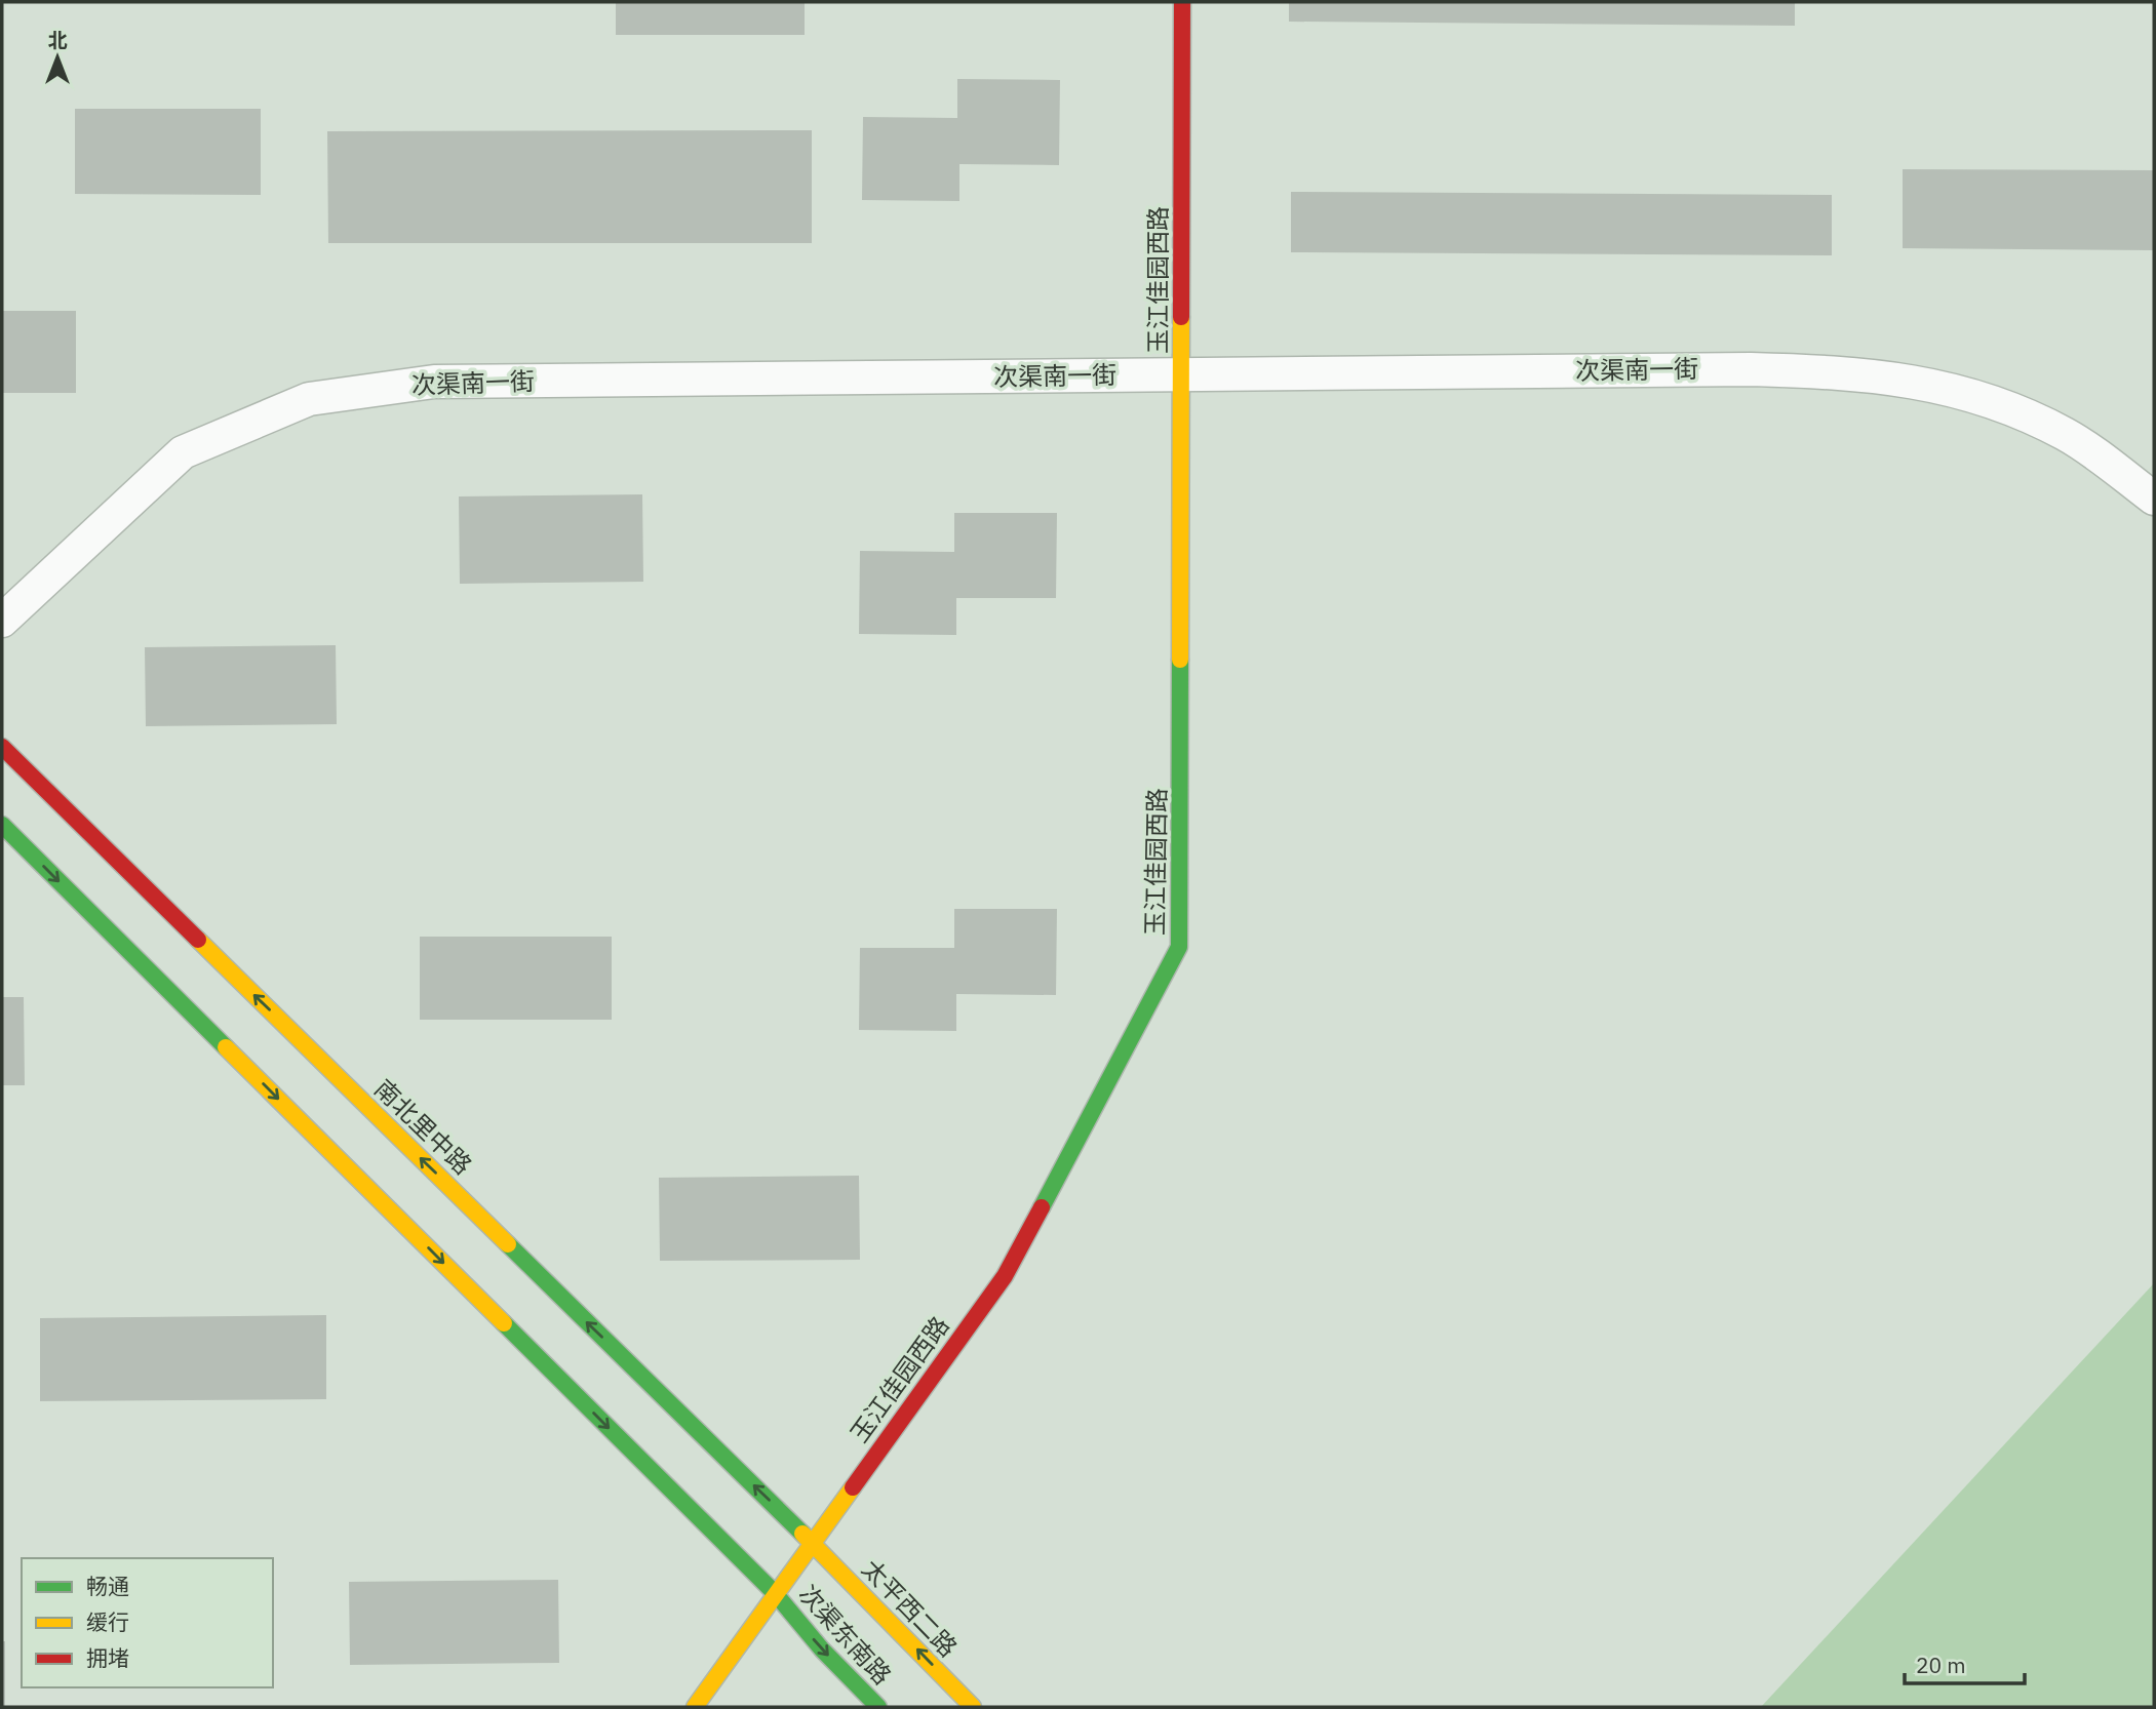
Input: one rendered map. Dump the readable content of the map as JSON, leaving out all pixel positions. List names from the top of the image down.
{
  "streets": {
    "street": [
      "玉江佳园西路",
      "次渠南一街",
      "南北里中路",
      "太平西二路",
      "次渠东南路"
    ]
  },
  "crossings": [
    ["玉江佳园西路", "次渠南一街"],
    ["玉江佳园西路", "南北里中路"],
    ["玉江佳园西路", "太平西二路"],
    ["玉江佳园西路", "次渠东南路"],
    ["南北里中路", "太平西二路"]
  ],
  "one_way": ["太平西二路", "次渠东南路"],
  "legend": ["畅通", "缓行", "拥堵"],
  "scale_bar": "20 m",
  "north": "top"
}
